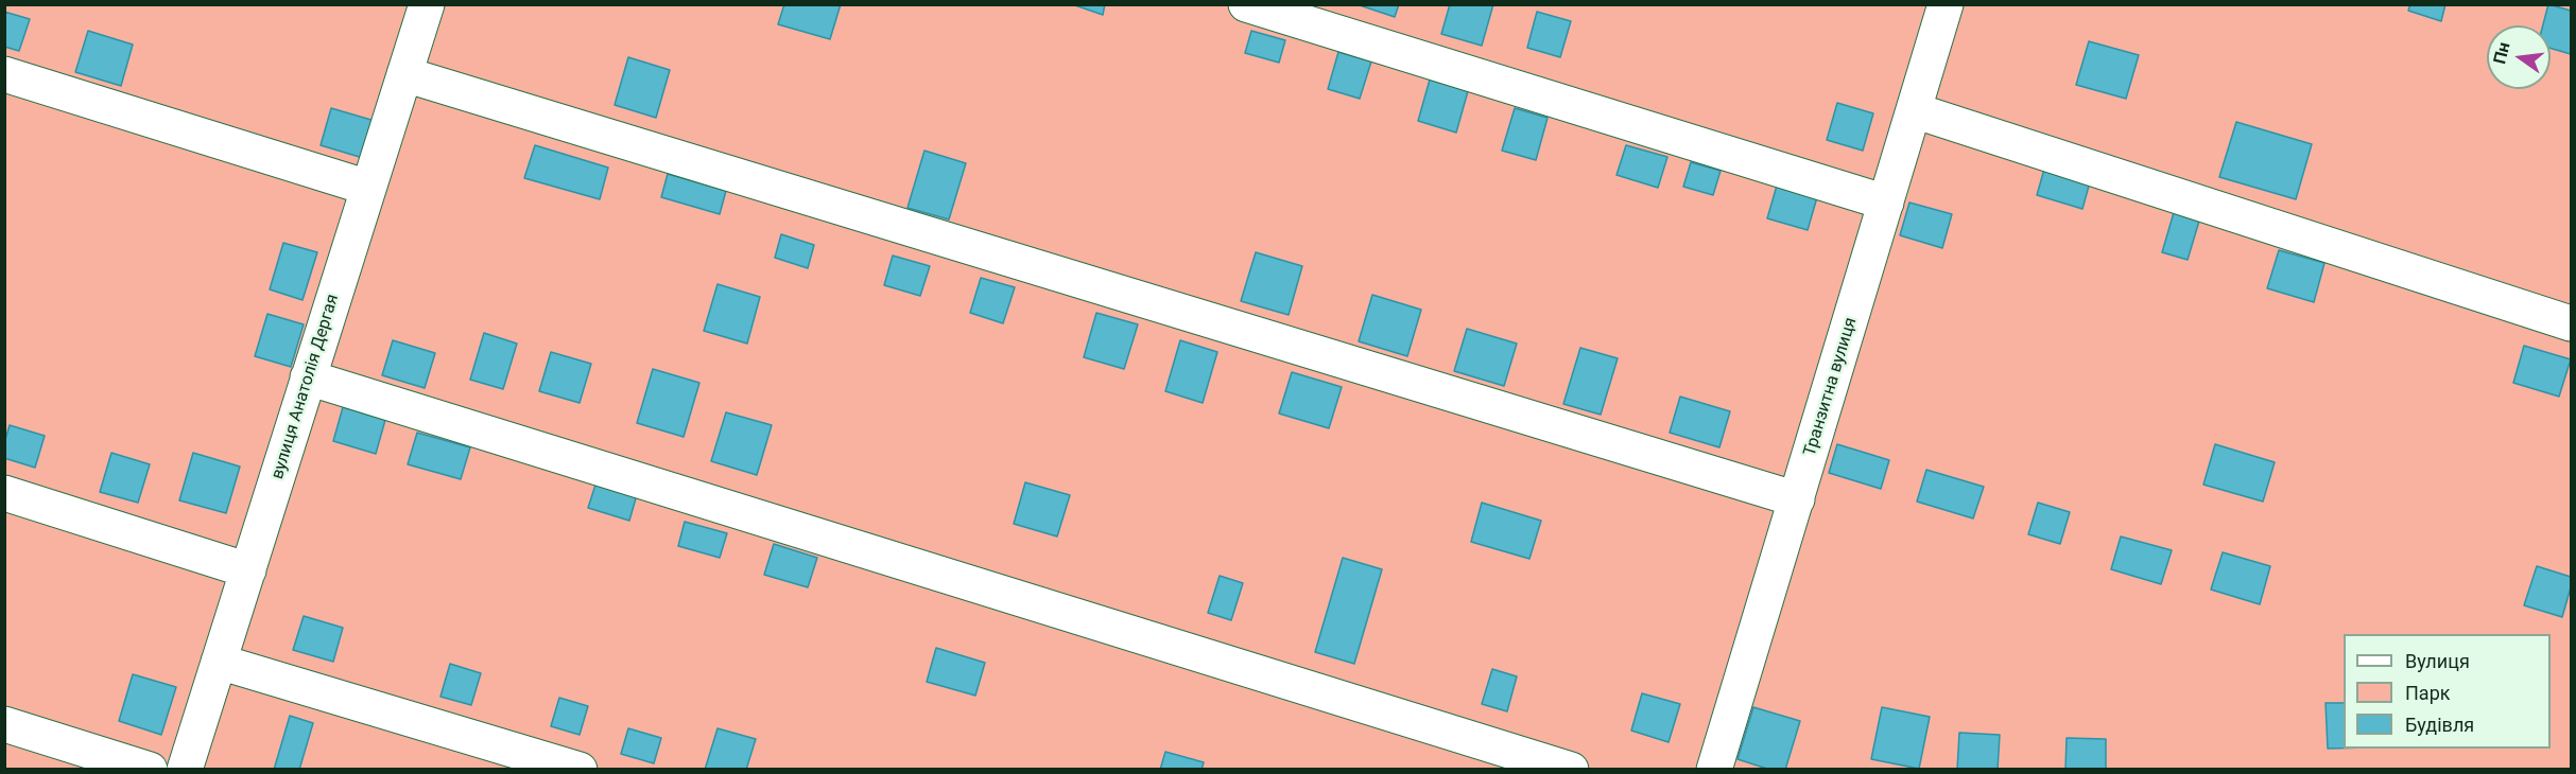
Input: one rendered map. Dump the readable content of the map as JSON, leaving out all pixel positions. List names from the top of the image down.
{
  "streets": {
    "street": ["вулиця Анатолія Дергая", "Транзитна вулиця"]
  },
  "legend": ["Вулиця", "Парк", "Будівля"],
  "north": "left"
}
